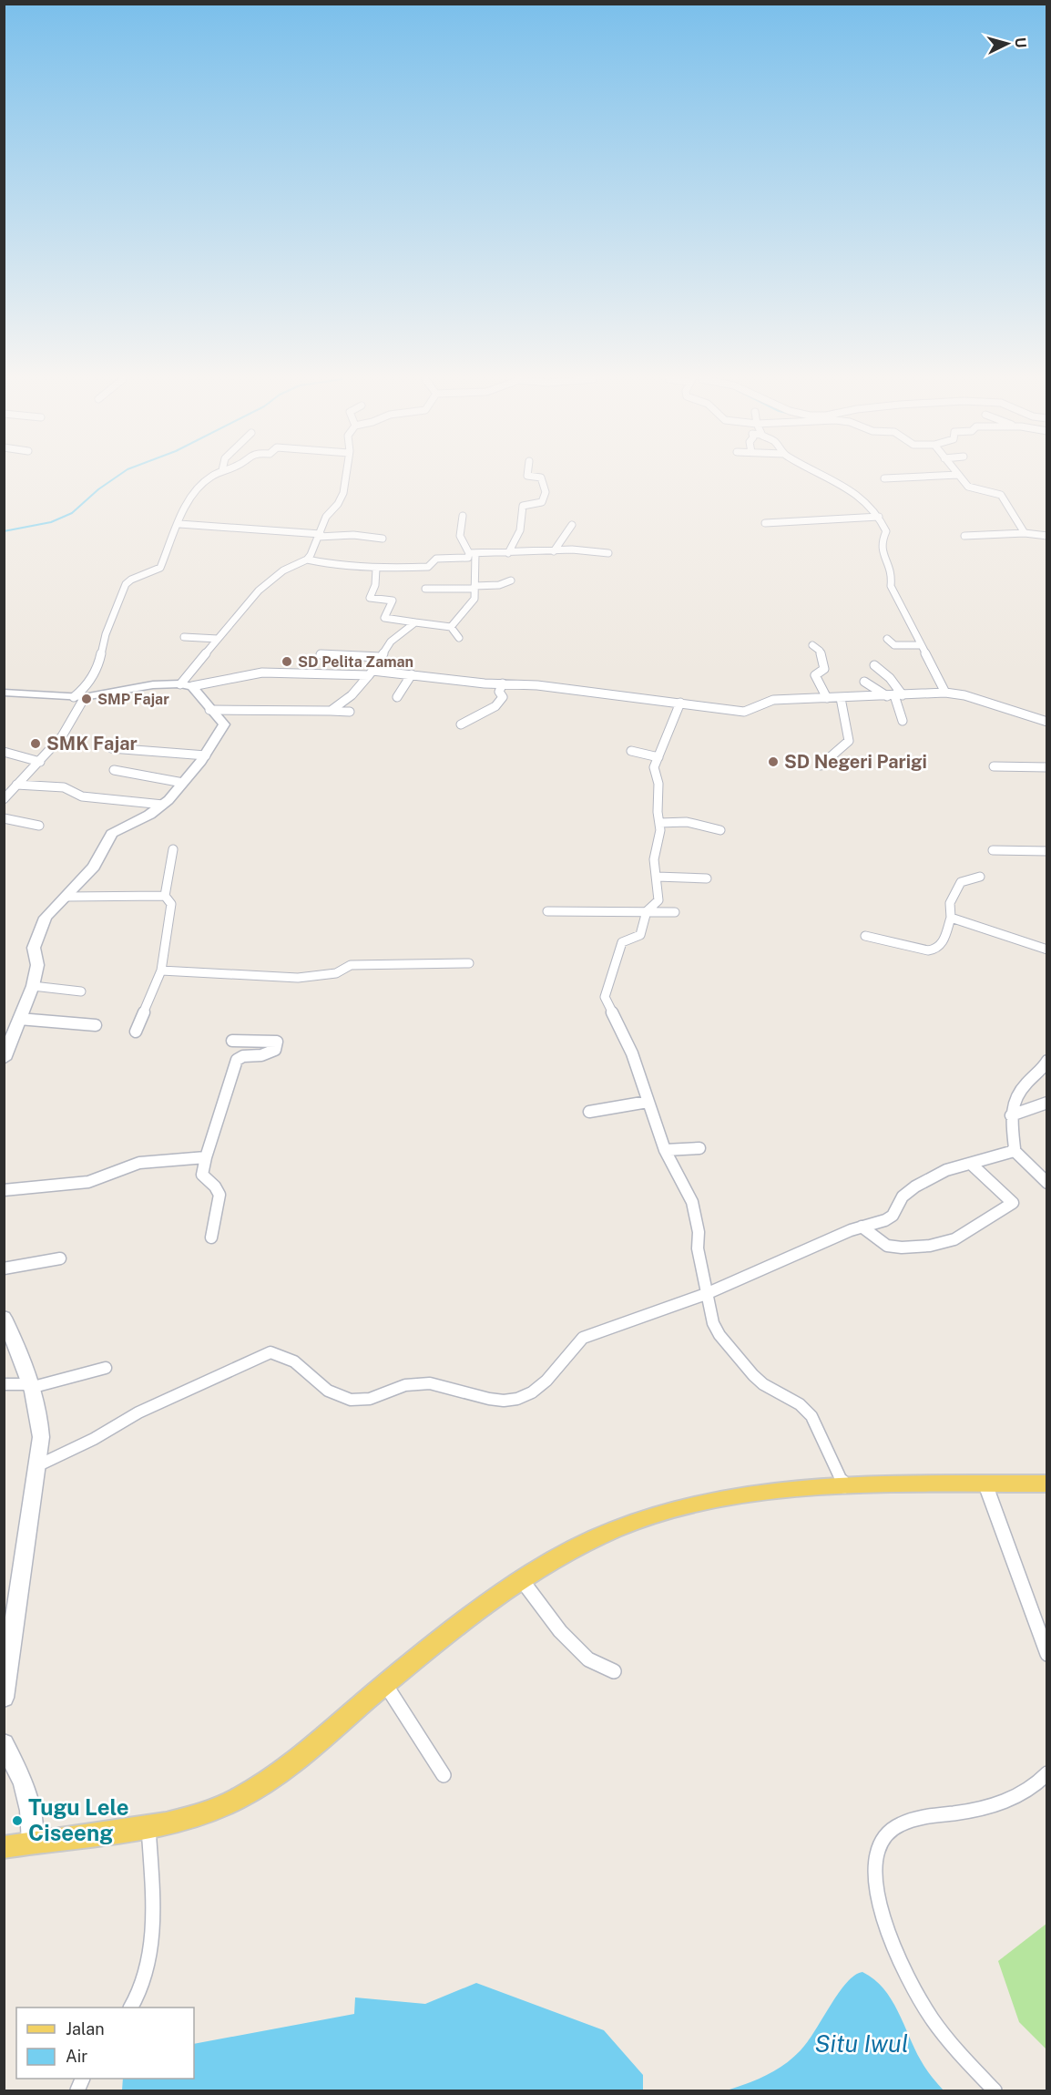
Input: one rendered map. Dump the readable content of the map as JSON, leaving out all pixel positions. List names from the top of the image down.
{
  "water": ["Situ Iwul"],
  "places": [
    "SD Pelita Zaman",
    "SMP Fajar",
    "SMK Fajar",
    "SD Negeri Parigi",
    "Tugu Lele Ciseeng"
  ],
  "legend": ["Jalan", "Air"],
  "north": "right"
}
